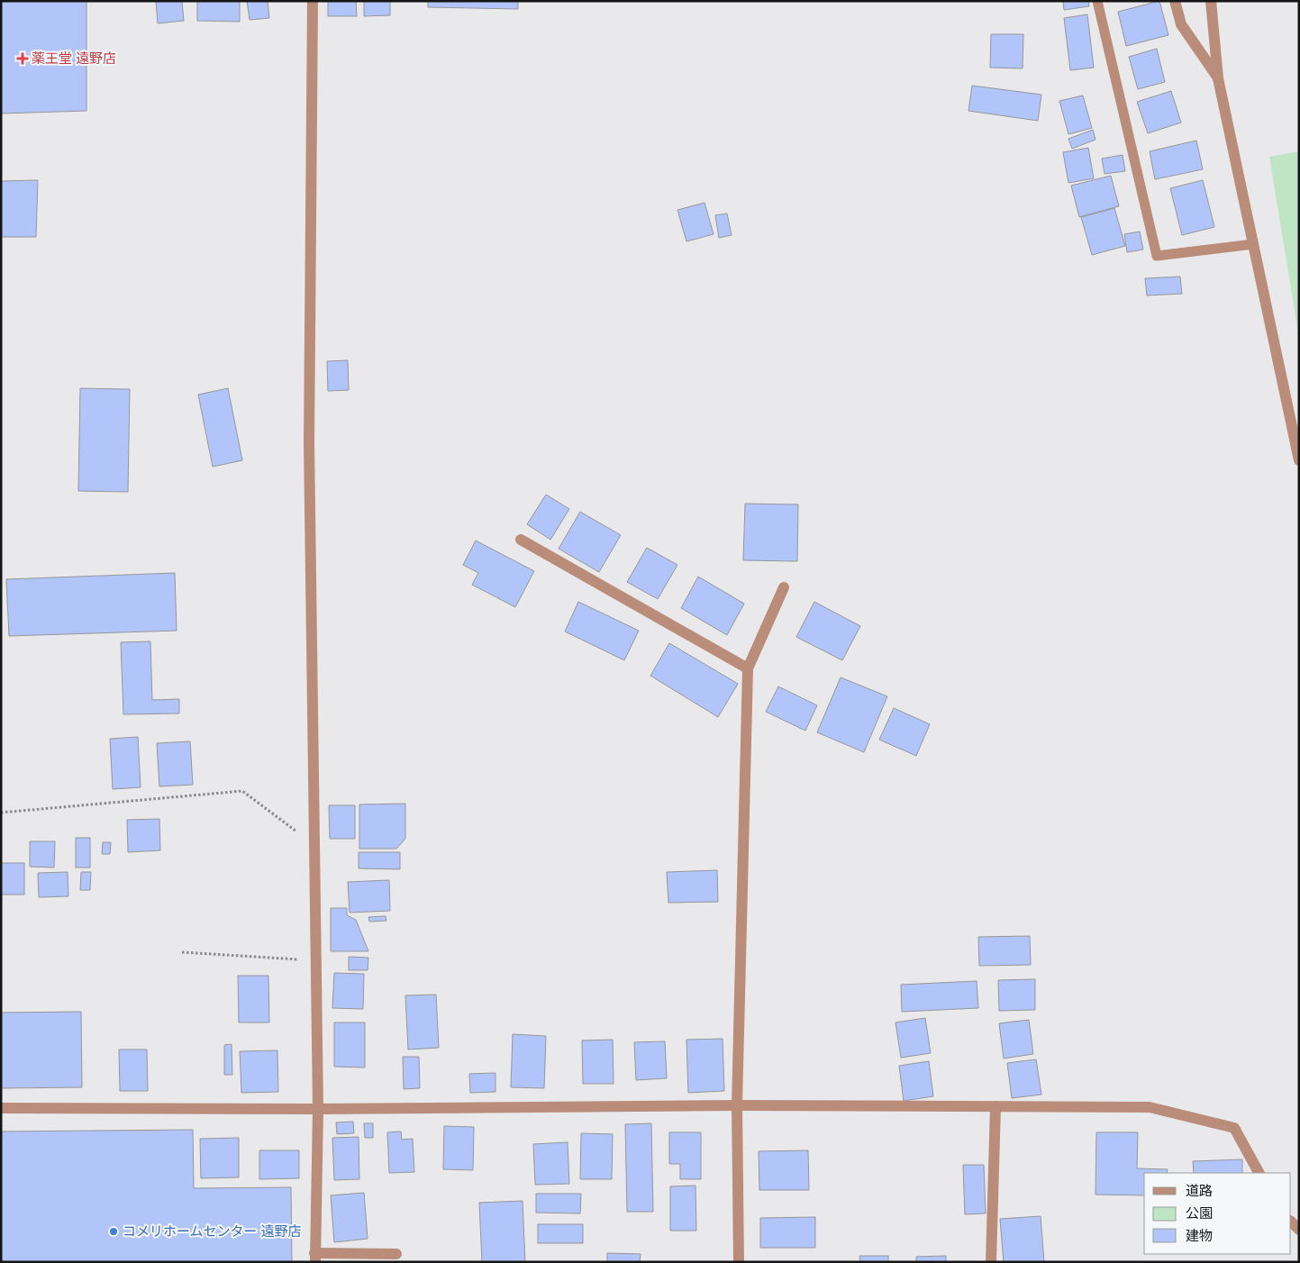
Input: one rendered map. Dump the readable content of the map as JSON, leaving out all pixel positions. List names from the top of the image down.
{
  "places": {
    "health": ["薬王堂 遠野店"],
    "other": ["コメリホームセンター 遠野店"]
  },
  "legend": ["道路", "公園", "建物"]
}
